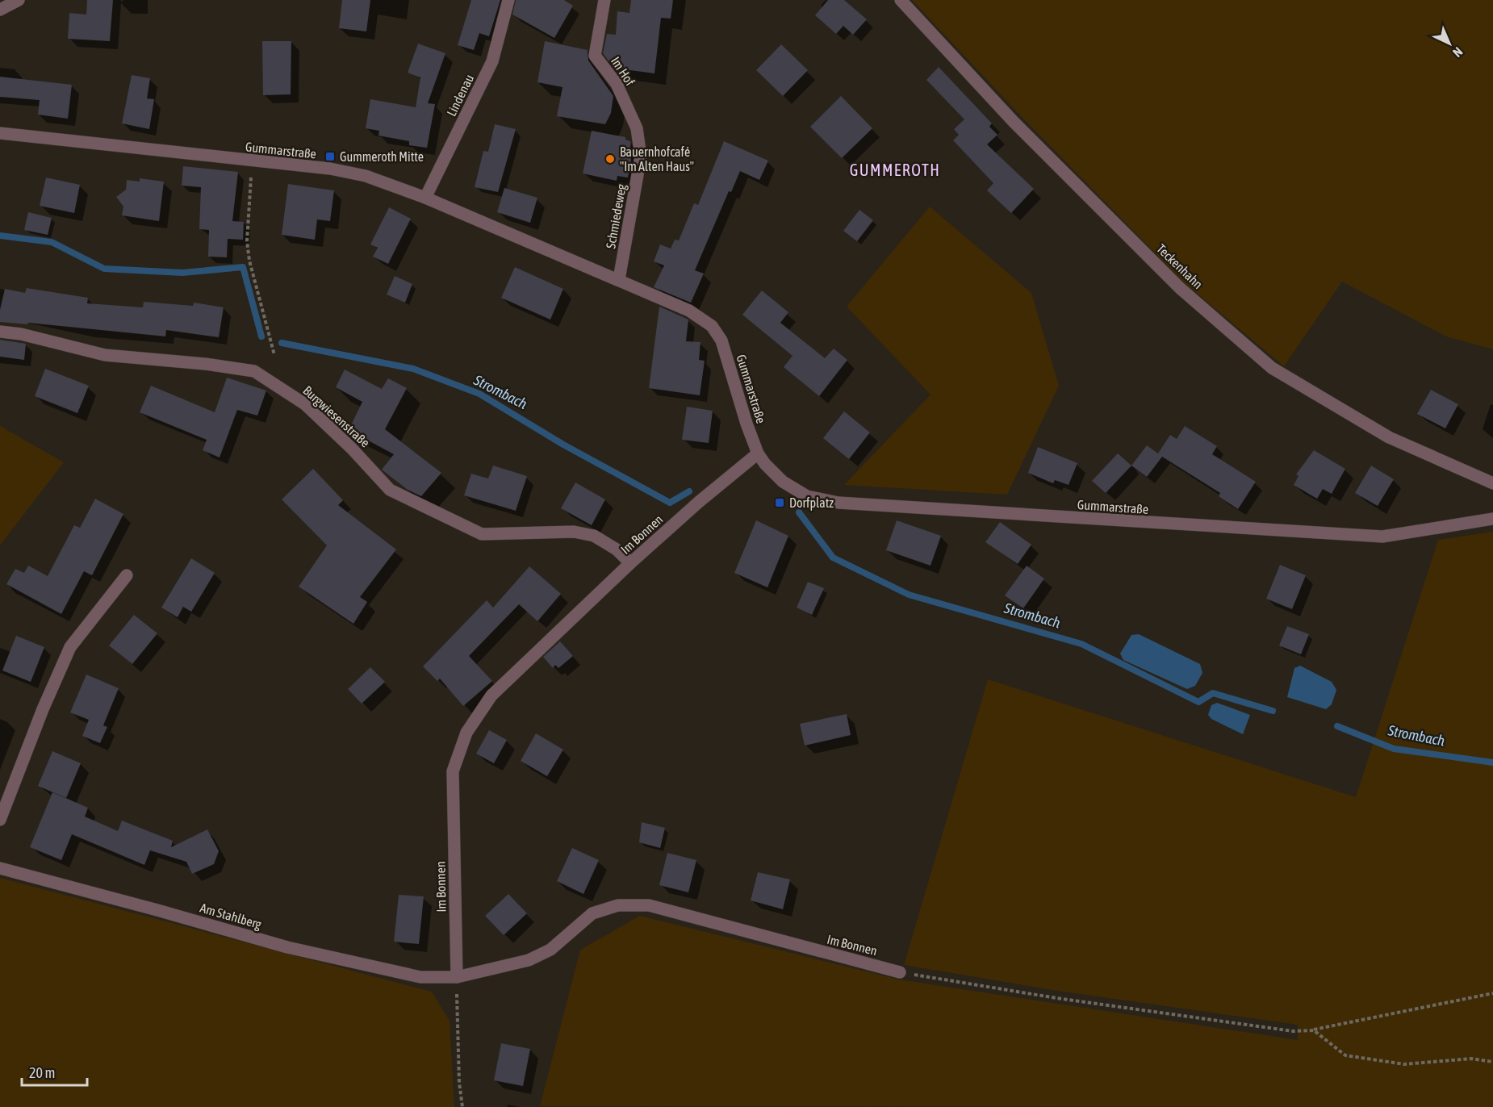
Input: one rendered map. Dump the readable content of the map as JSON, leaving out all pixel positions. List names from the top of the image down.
{
  "streets": {
    "street": [
      "Im Hof",
      "Lindenau",
      "Gummarstraße",
      "Schmiedeweg",
      "Teckenhahn",
      "Burgwiesenstraße",
      "Im Bonnen",
      "Am Stahlberg"
    ]
  },
  "crossings": [
    ["Im Hof", "Schmiedeweg"],
    ["Lindenau", "Gummarstraße"],
    ["Gummarstraße", "Schmiedeweg"],
    ["Gummarstraße", "Im Bonnen"],
    ["Burgwiesenstraße", "Im Bonnen"],
    ["Im Bonnen", "Am Stahlberg"]
  ],
  "districts": ["GUMMEROTH"],
  "water": ["Strombach"],
  "places": {
    "transit": ["Gummeroth Mitte", "Dorfplatz"],
    "other": ["Bauernhofcafé \"Im Alten Haus\""]
  },
  "scale_bar": "20 m",
  "north": "bottom right"
}
